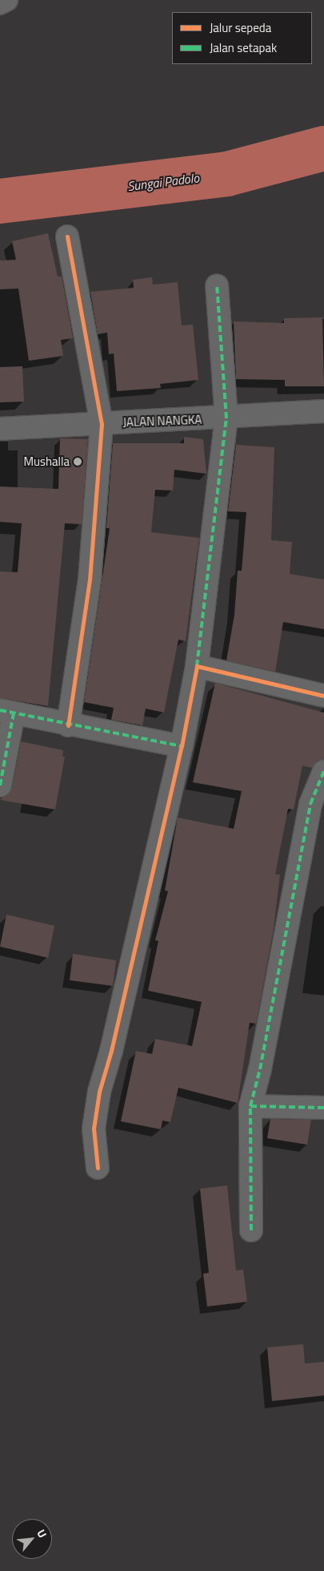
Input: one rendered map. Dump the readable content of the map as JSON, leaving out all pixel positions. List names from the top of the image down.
{
  "streets": {
    "street": ["JALAN NANGKA"]
  },
  "water": ["Sungai Padolo"],
  "places": ["Mushalla"],
  "legend": ["Jalur sepeda", "Jalan setapak"],
  "north": "top right"
}
